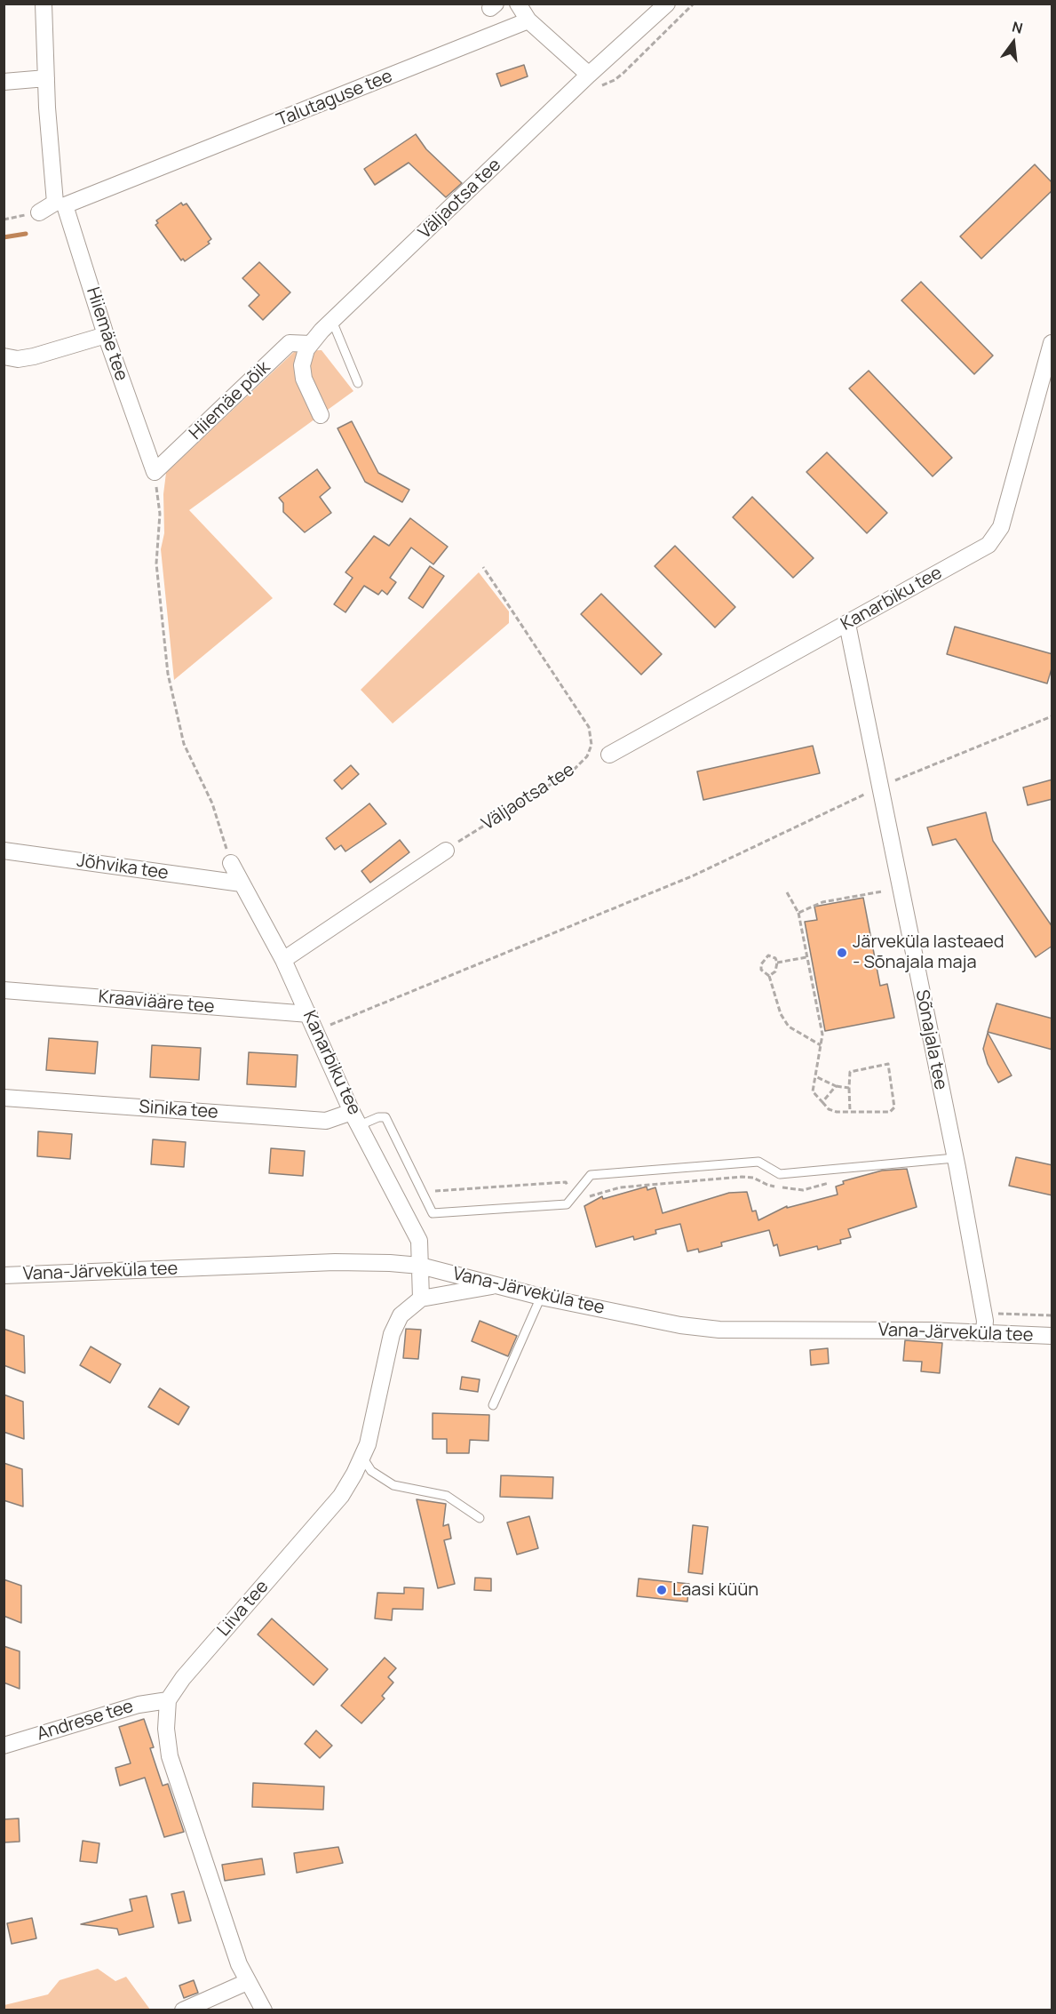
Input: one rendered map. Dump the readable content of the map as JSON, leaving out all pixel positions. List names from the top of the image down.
{
  "streets": {
    "street": [
      "Talutaguse tee",
      "Väljaotsa tee",
      "Hiiemäe tee",
      "Hiiemäe põik",
      "Kanarbiku tee",
      "Jõhvika tee",
      "Kraaviääre tee",
      "Sõnajala tee",
      "Sinika tee",
      "Vana-Järveküla tee",
      "Liiva tee",
      "Andrese tee"
    ]
  },
  "crossings": [
    ["Talutaguse tee", "Hiiemäe tee"],
    ["Väljaotsa tee", "Hiiemäe põik"],
    ["Hiiemäe tee", "Hiiemäe põik"],
    ["Kanarbiku tee", "Jõhvika tee"],
    ["Kanarbiku tee", "Kraaviääre tee"],
    ["Kanarbiku tee", "Sõnajala tee"],
    ["Kanarbiku tee", "Sinika tee"],
    ["Kanarbiku tee", "Vana-Järveküla tee"],
    ["Kanarbiku tee", "Liiva tee"],
    ["Sõnajala tee", "Vana-Järveküla tee"],
    ["Vana-Järveküla tee", "Liiva tee"],
    ["Liiva tee", "Andrese tee"]
  ],
  "places": ["Järveküla lasteaed - Sõnajala maja", "Laasi küün"],
  "north": "top"
}
